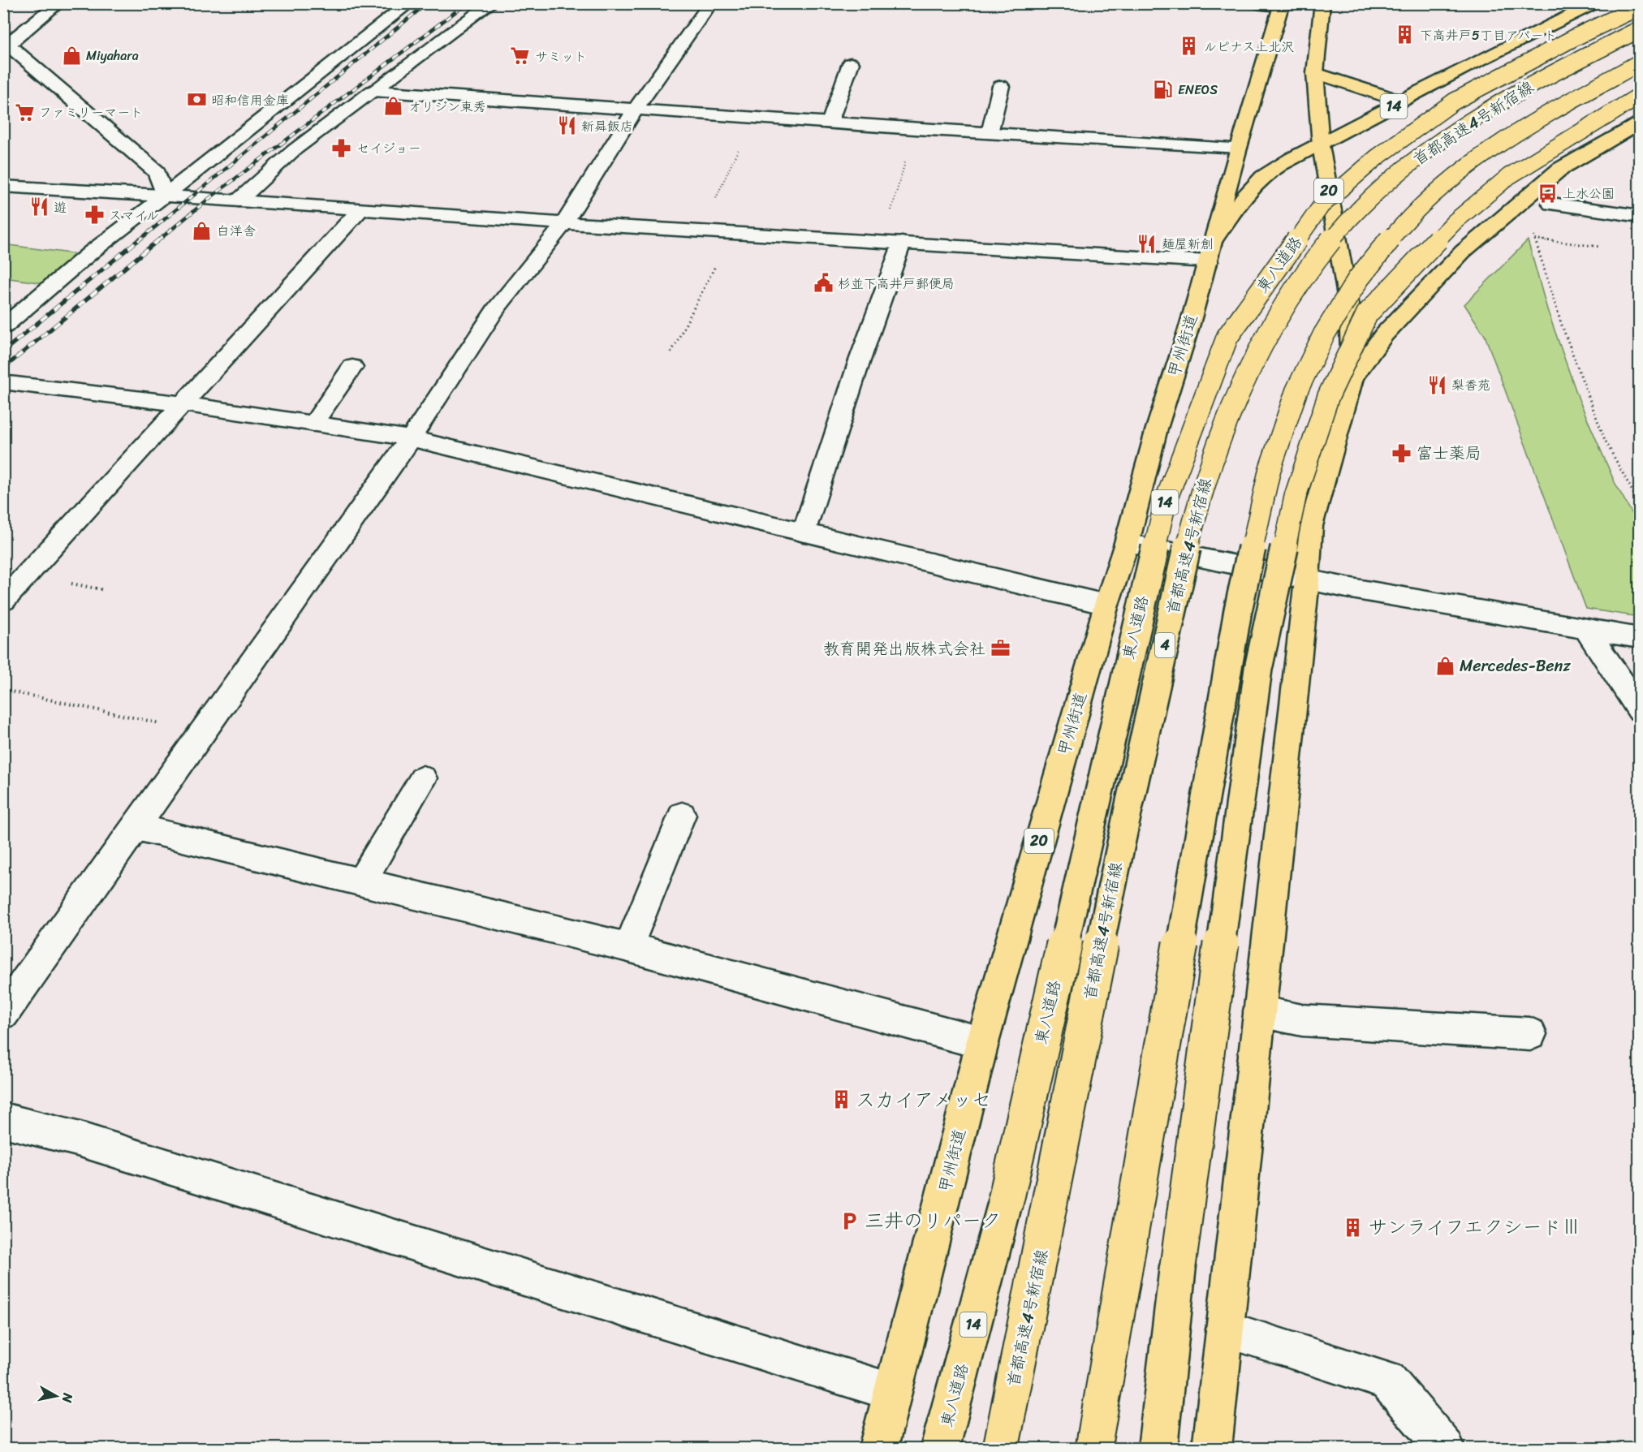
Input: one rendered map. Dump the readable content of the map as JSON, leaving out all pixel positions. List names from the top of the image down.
{
  "streets": {
    "main road": [
      "14",
      "首都高速4号新宿線",
      "20",
      "東八道路",
      "甲州街道",
      "4"
    ]
  },
  "crossings": [
    ["14", "20"],
    ["14", "甲州街道"]
  ],
  "places": {
    "building": [
      "下高井戸5丁目アパート",
      "ルピナス上北沢",
      "スカイアメッセ",
      "サンライフエクシードⅢ"
    ],
    "shop": [
      "Miyahara",
      "オリジン東秀",
      "白洋舎",
      "Mercedes-Benz"
    ],
    "supermarket": ["サミット", "ファミリーマート"],
    "fuel station": ["ENEOS"],
    "bank": ["昭和信用金庫"],
    "restaurant": [
      "新曻飯店",
      "遊",
      "麺屋新創",
      "梨香苑"
    ],
    "pharmacy": ["セイジョー", "スマイル", "富士薬局"],
    "bus stop": ["上水公園"],
    "public building": ["杉並下高井戸郵便局"],
    "office": ["教育開発出版株式会社"],
    "parking": ["三井のリパーク"]
  },
  "north": "right"
}
